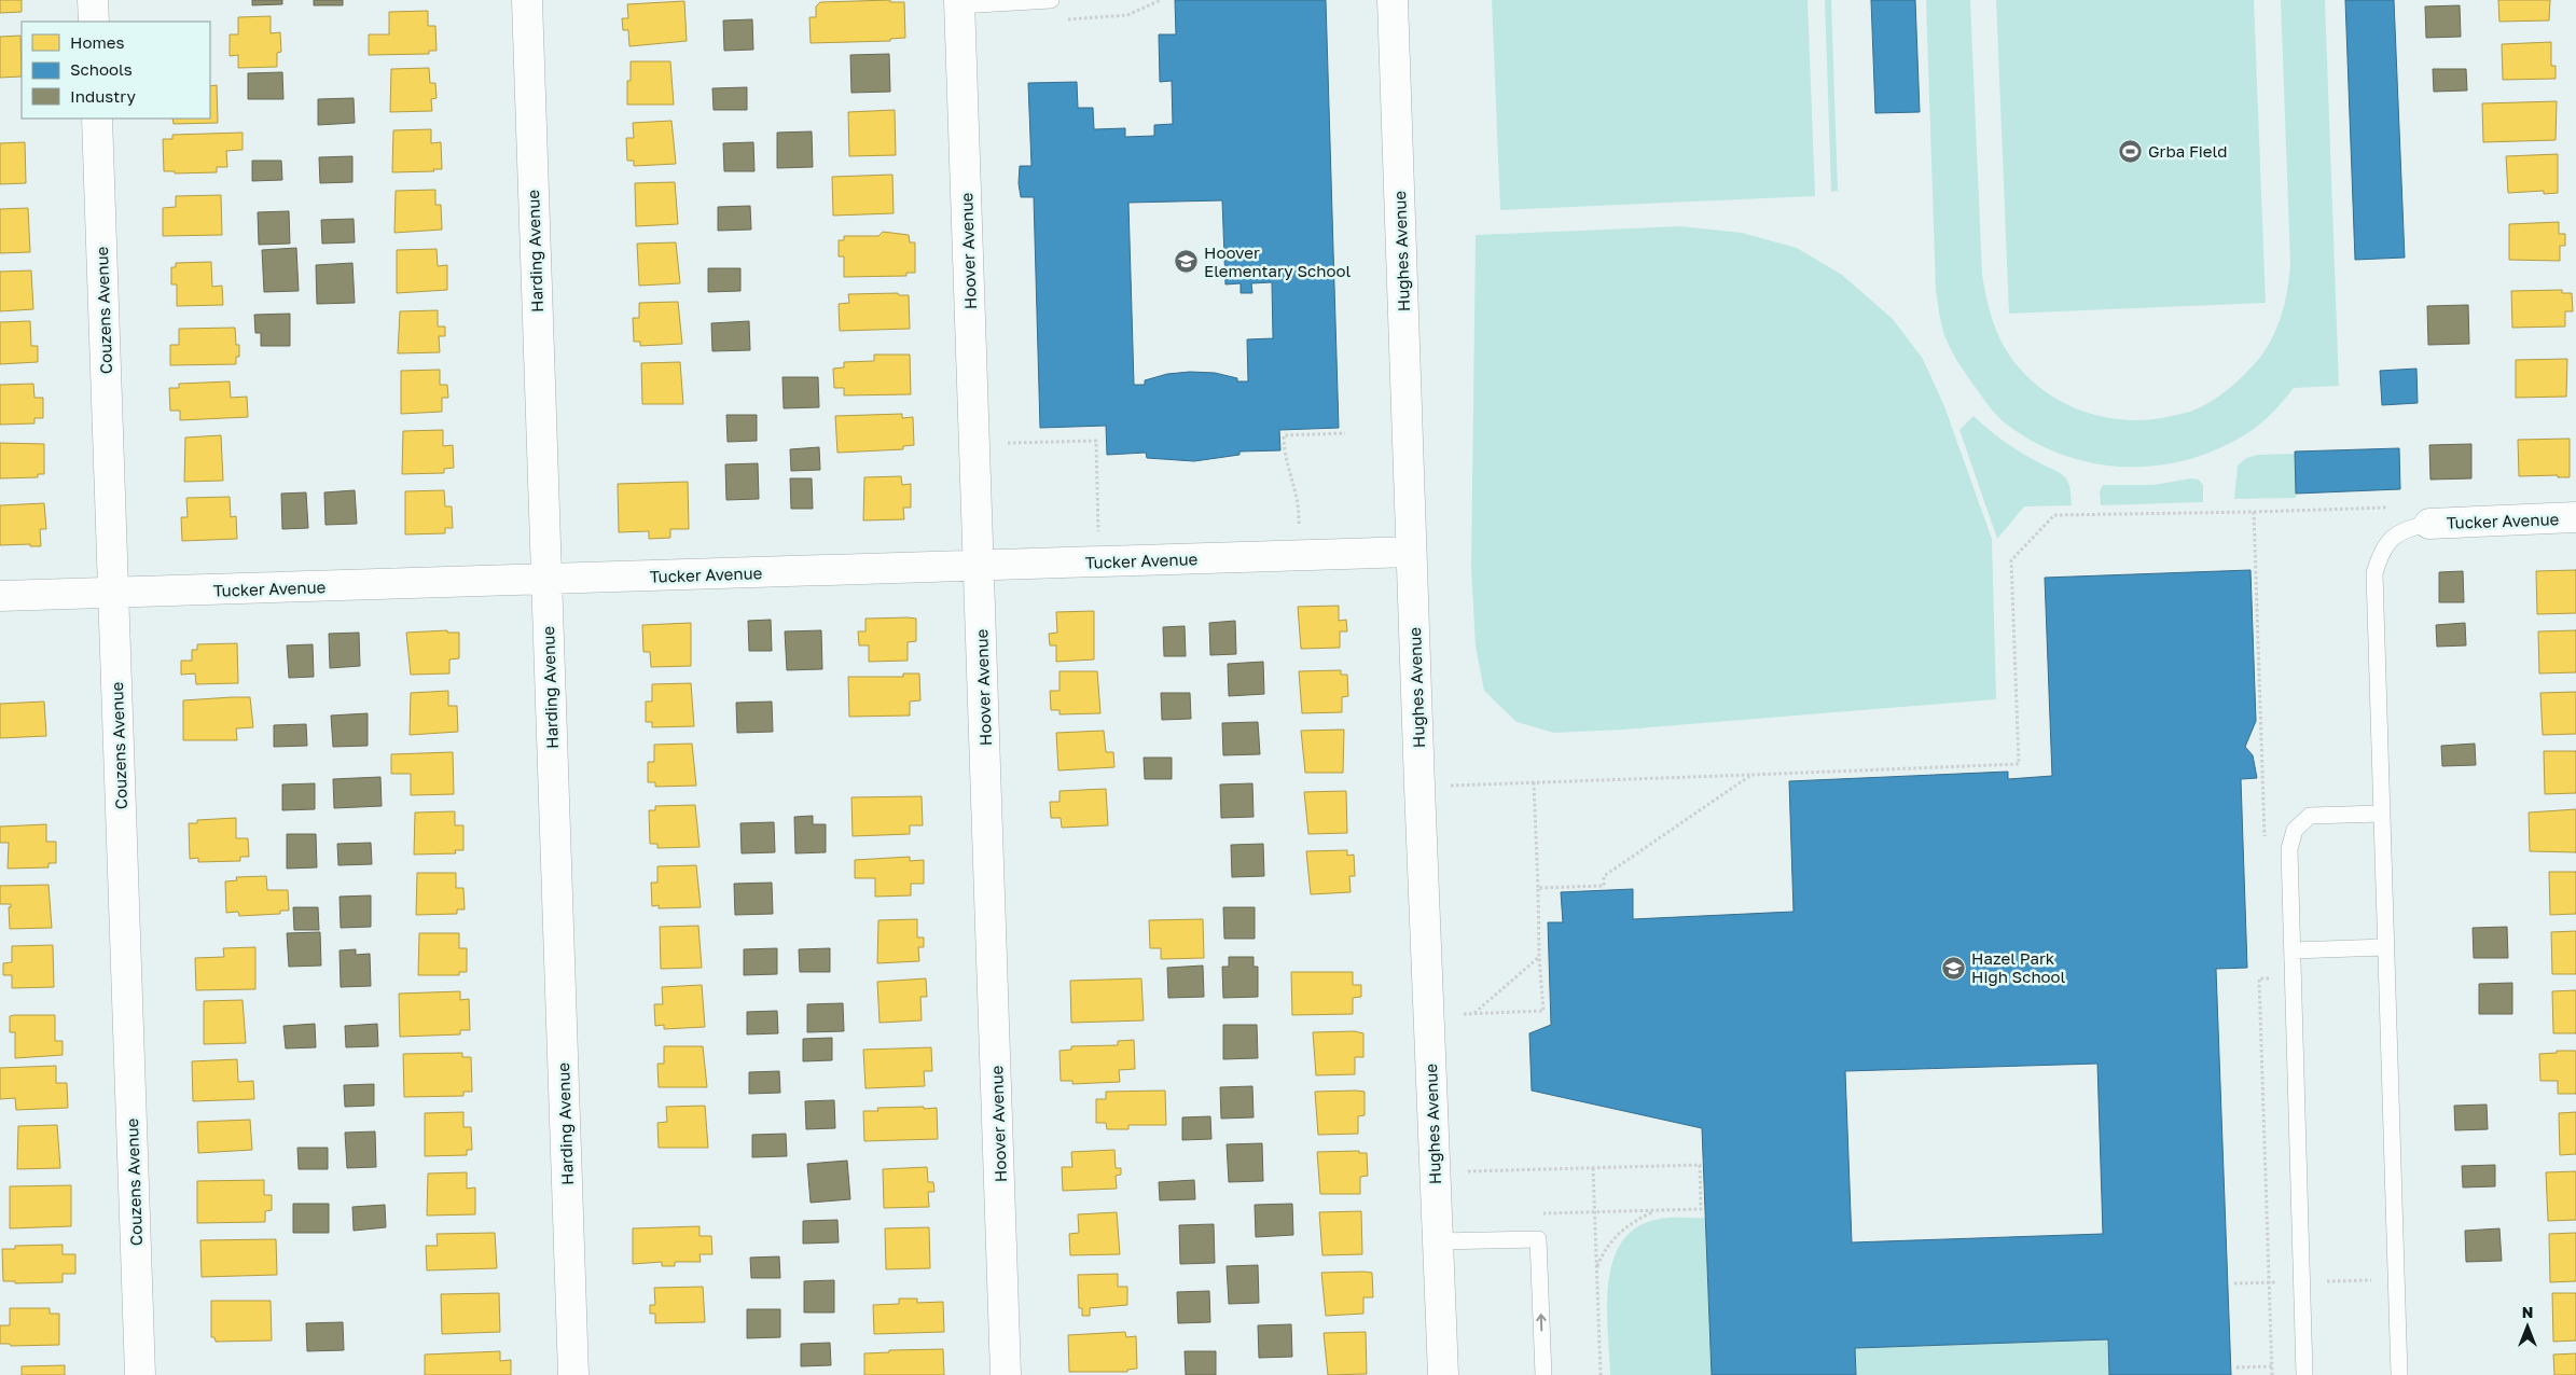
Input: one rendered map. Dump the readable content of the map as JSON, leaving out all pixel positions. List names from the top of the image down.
{
  "streets": {
    "street": [
      "Harding Avenue",
      "Hoover Avenue",
      "Hughes Avenue",
      "Couzens Avenue",
      "Tucker Avenue"
    ]
  },
  "crossings": [
    ["Harding Avenue", "Tucker Avenue"],
    ["Hoover Avenue", "Tucker Avenue"],
    ["Hughes Avenue", "Tucker Avenue"],
    ["Couzens Avenue", "Tucker Avenue"]
  ],
  "places": {
    "sports": ["Grba Field"],
    "school or university": ["Hoover Elementary School", "Hazel Park High School"]
  },
  "legend": ["Homes", "Schools", "Industry"],
  "north": "top"
}
